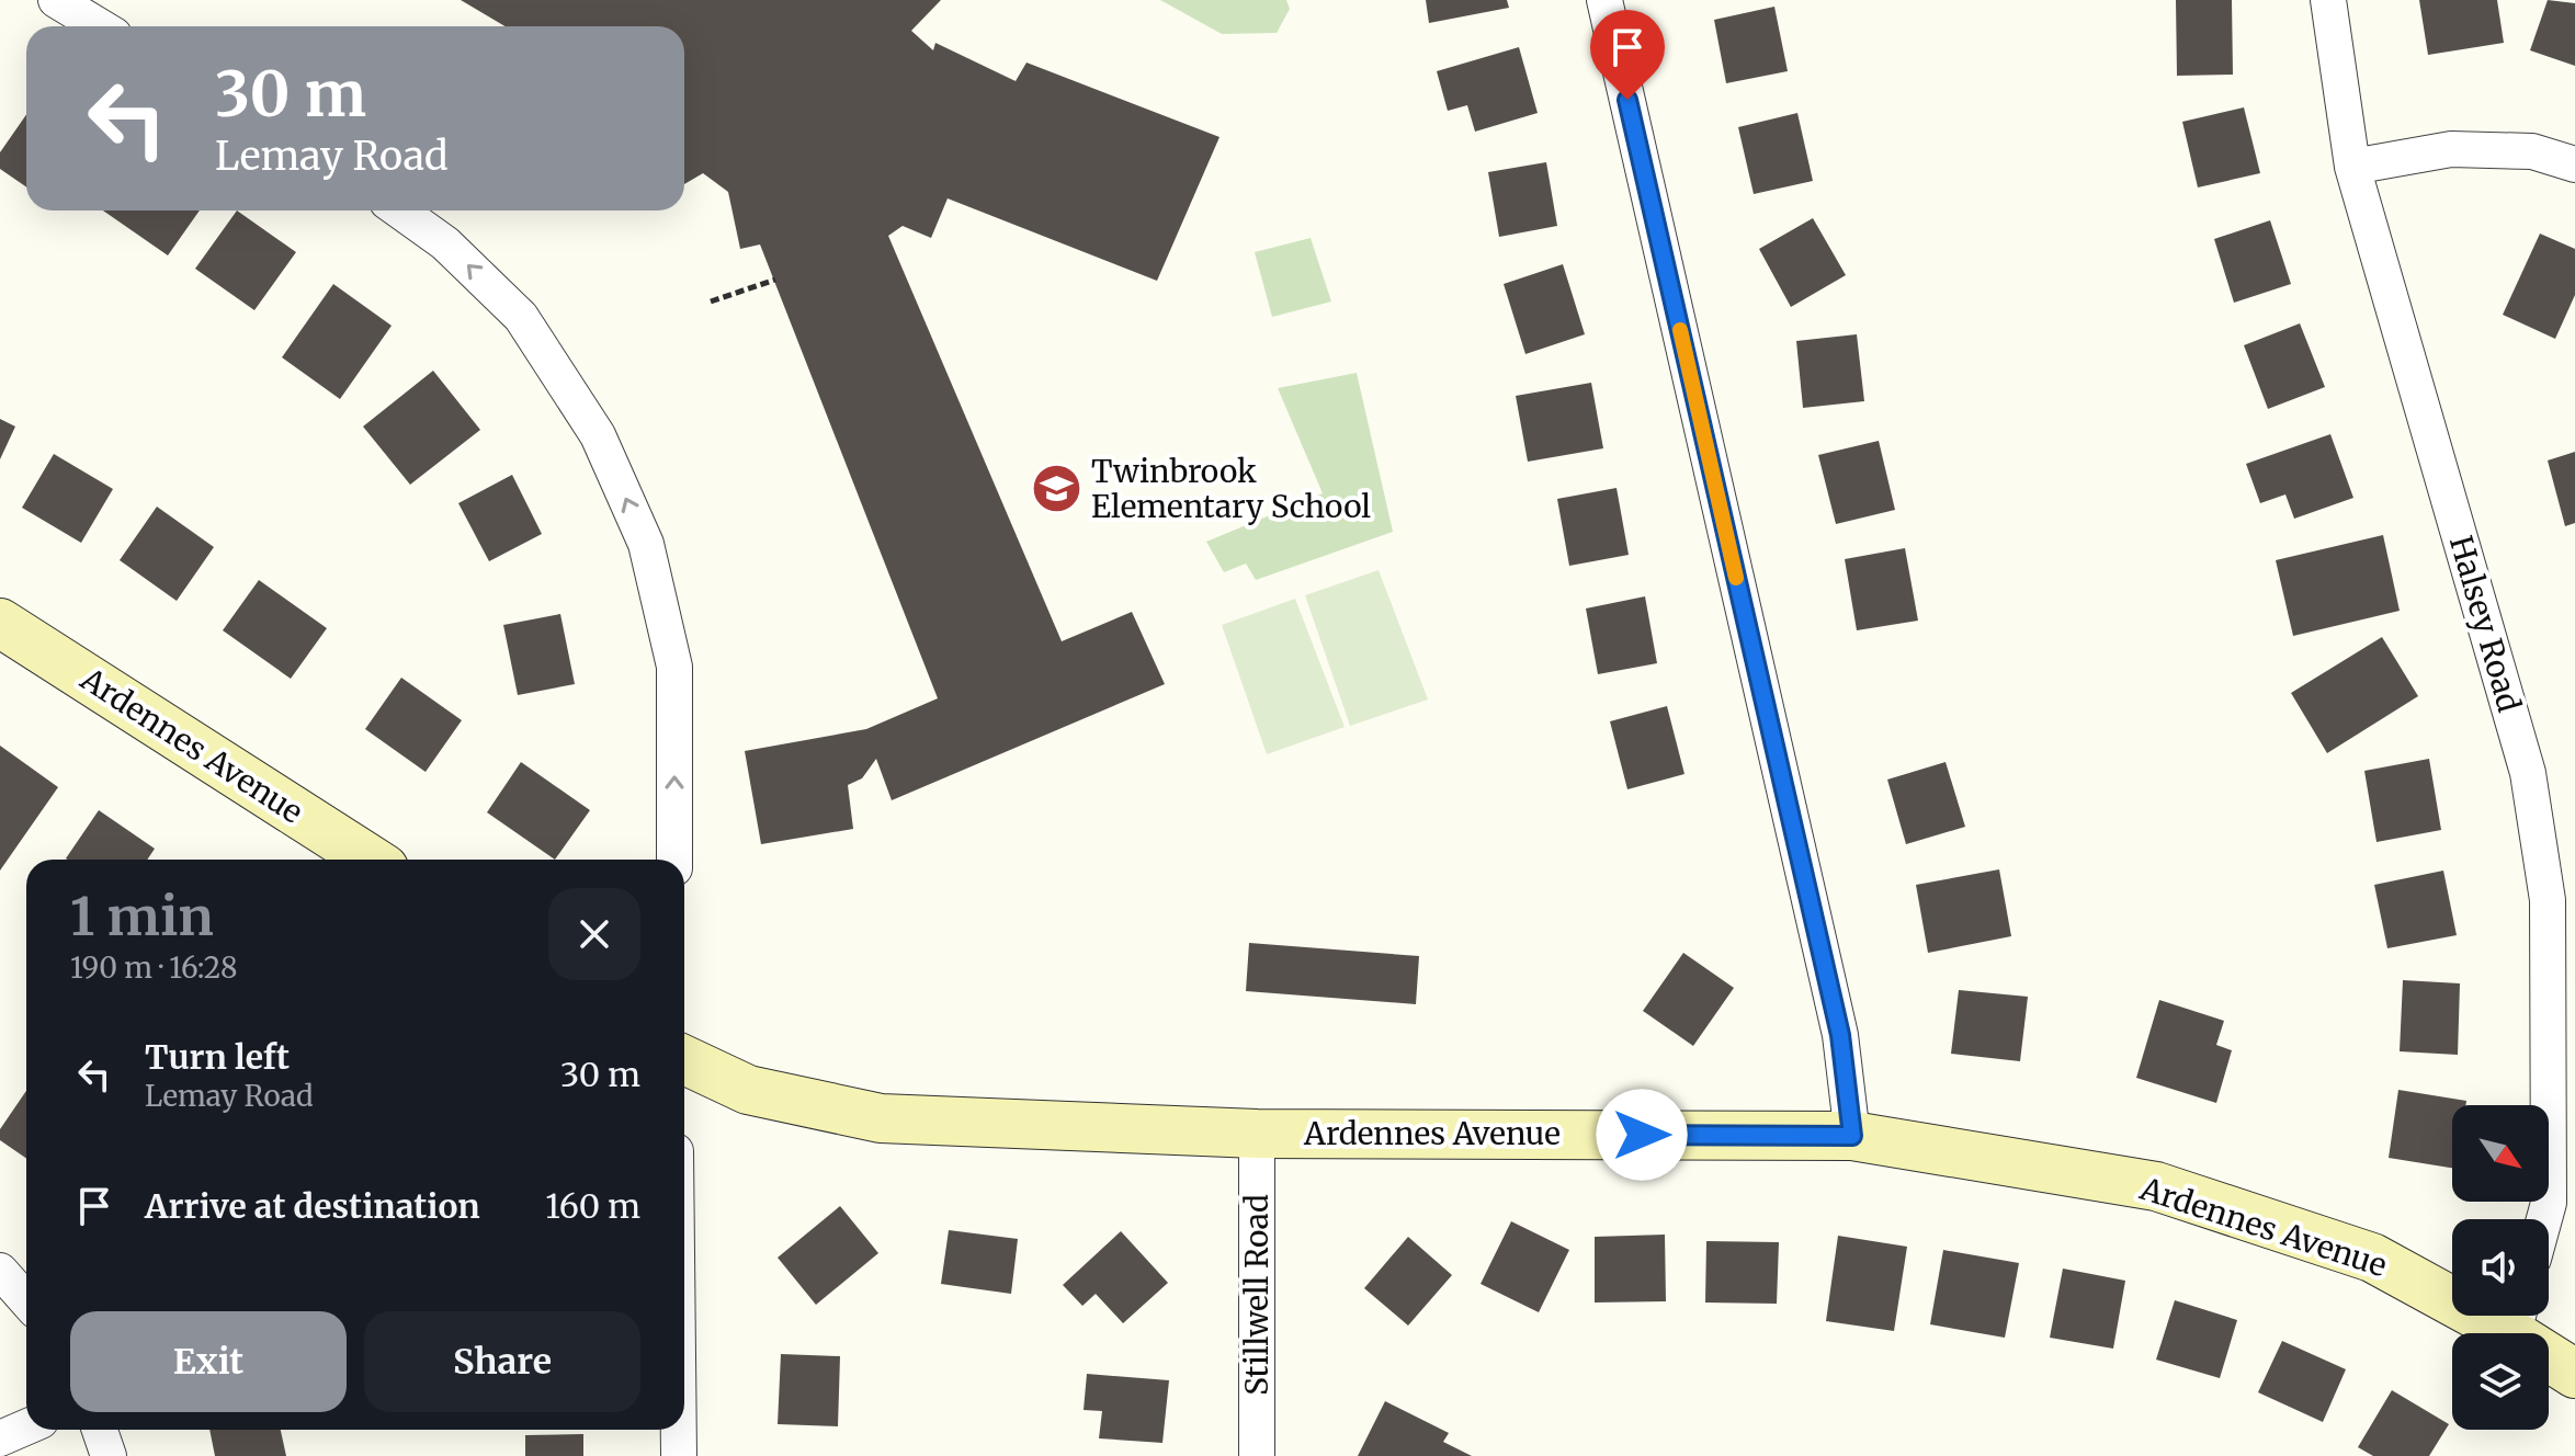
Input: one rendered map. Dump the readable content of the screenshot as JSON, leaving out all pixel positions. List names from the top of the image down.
{
  "streets": {
    "street": ["Halsey Road", "Ardennes Avenue", "Stillwell Road"]
  },
  "crossings": [
    ["Ardennes Avenue", "Stillwell Road"]
  ],
  "places": {
    "school or university": ["Twinbrook Elementary School"]
  },
  "north": "bottom right",
  "page": {
    "turn": ["30 m", "Lemay Road"],
    "heading": ["1 min", "190 m · 16:28"],
    "list": [
      {
        "name": "Turn left",
        "note": "Lemay Road",
        "value": "30 m"
      },
      {
        "name": "Arrive at destination",
        "value": "160 m"
      }
    ],
    "buttons": ["Exit", "Share"]
  }
}
